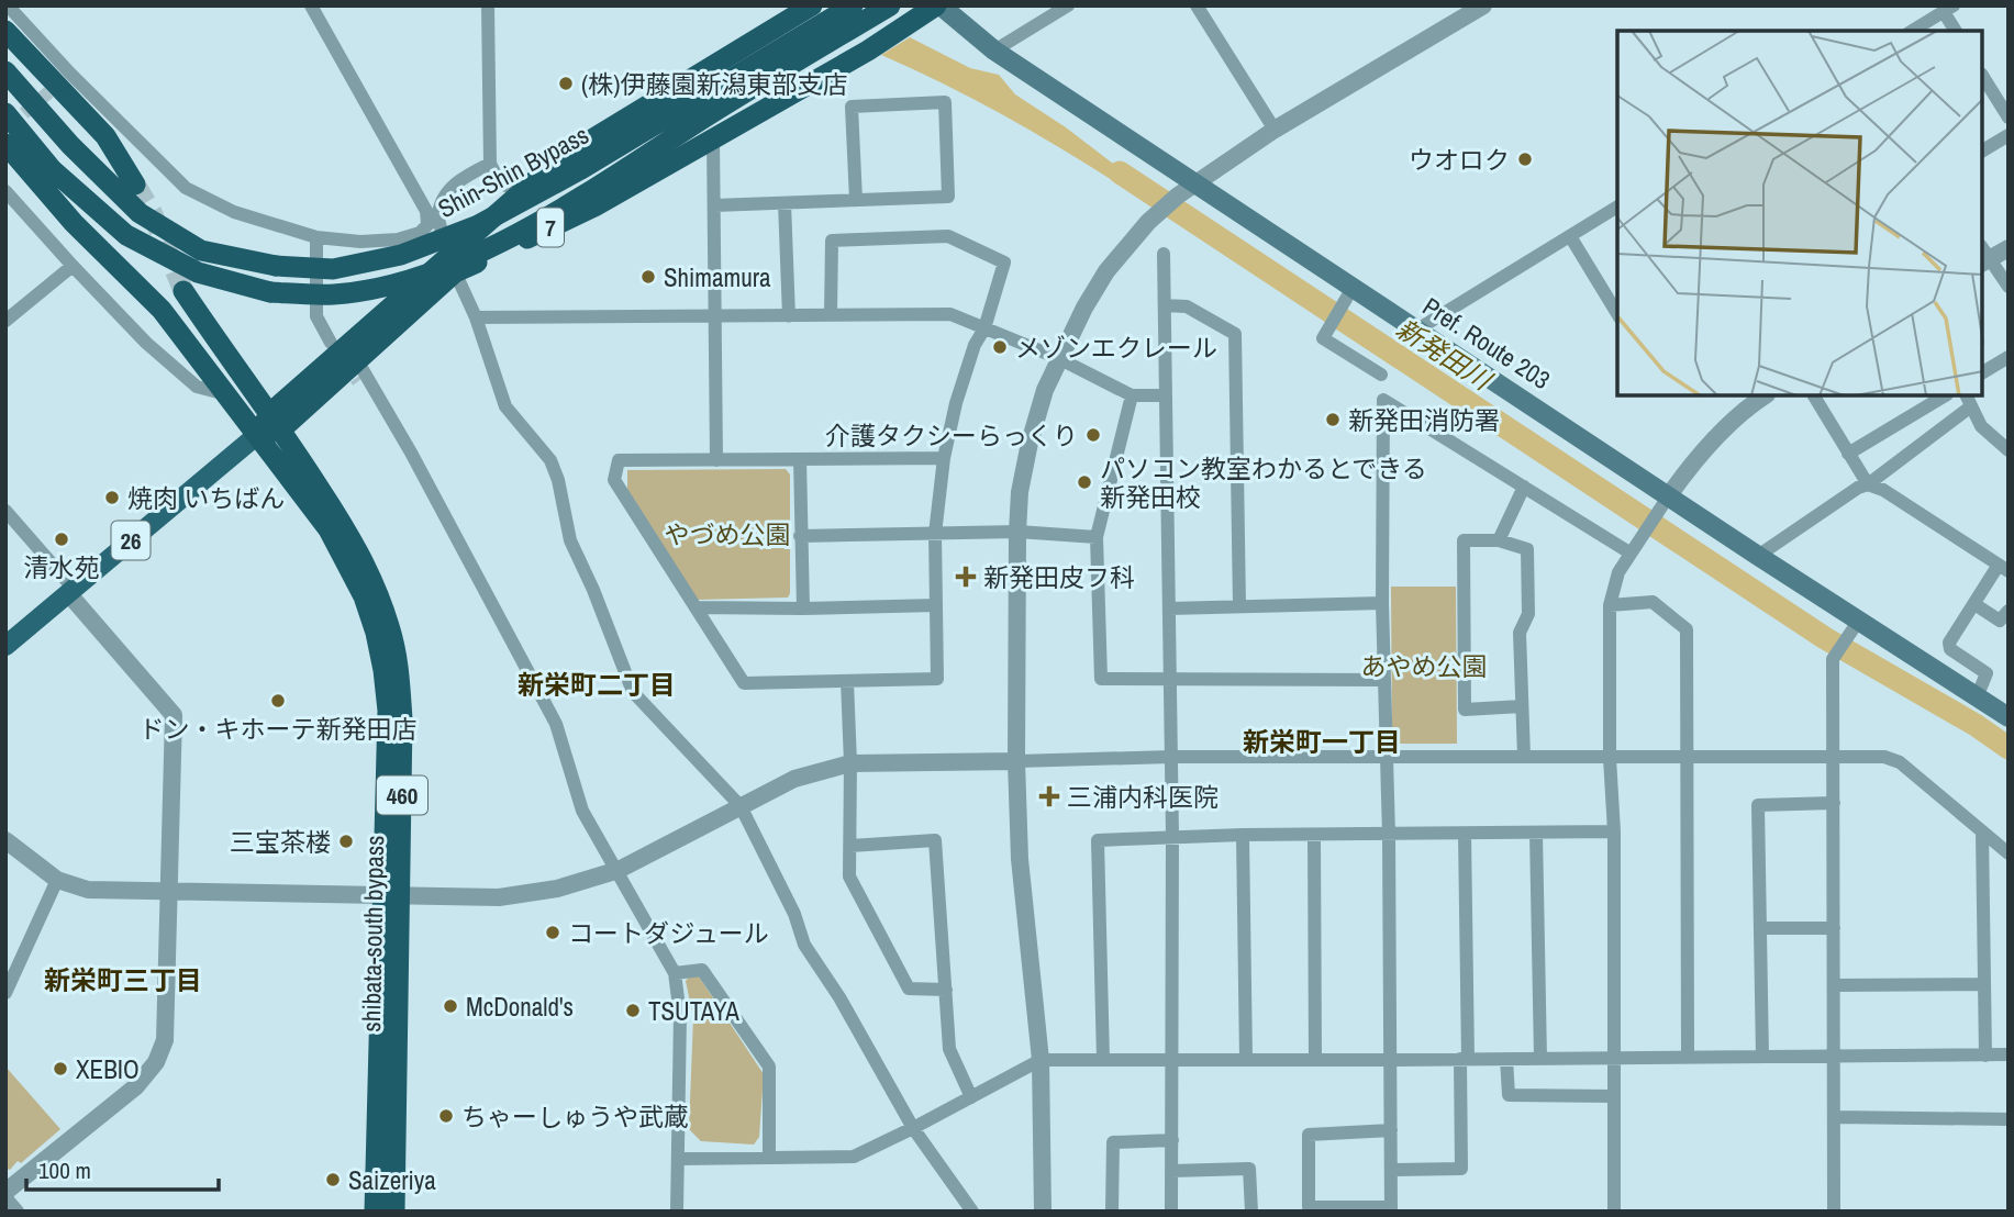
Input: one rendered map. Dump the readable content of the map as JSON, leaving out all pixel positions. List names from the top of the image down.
{
  "streets": {
    "highway": [
      "Shin-Shin Bypass",
      "7",
      "460",
      "shibata-south bypass"
    ],
    "main road": ["Pref. Route 203", "26"]
  },
  "crossings": [
    ["7", "Pref. Route 203"],
    ["7", "26"],
    ["7", "shibata-south bypass"],
    ["26", "shibata-south bypass"]
  ],
  "districts": ["新栄町二丁目", "新栄町一丁目", "新栄町三丁目"],
  "water": ["新発田川"],
  "parks": ["やづめ公園", "あやめ公園"],
  "places": {
    "other": [
      "(株)伊藤園新潟東部支店",
      "ウオロク",
      "Shimamura",
      "メゾンエクレール",
      "新発田消防署",
      "介護タクシーらっくり",
      "パソコン教室わかるとできる 新発田校",
      "焼肉 いちばん",
      "清水苑",
      "ドン・キホーテ新発田店",
      "三宝茶楼",
      "コートダジュール",
      "McDonald's",
      "TSUTAYA",
      "XEBIO",
      "ちゃーしゅうや武蔵",
      "Saizeriya"
    ],
    "health": ["新発田皮フ科", "三浦内科医院"]
  },
  "scale_bar": "100 m"
}
